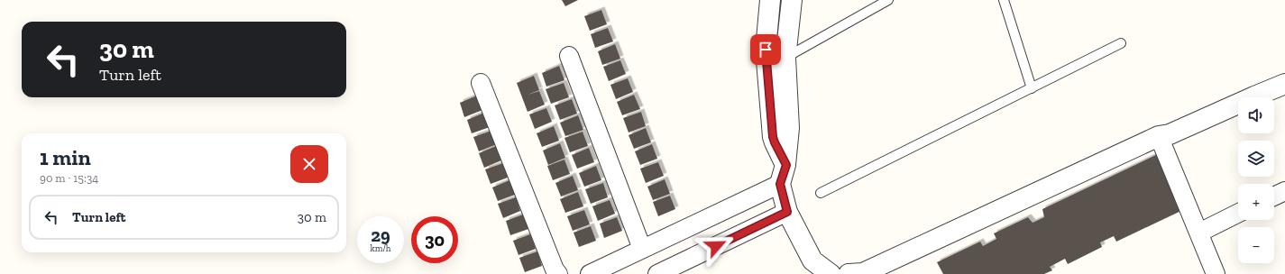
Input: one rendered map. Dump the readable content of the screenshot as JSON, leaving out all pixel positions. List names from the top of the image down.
{
  "page": {
    "turn": ["30 m", "Turn left"],
    "map_buttons": ["+", "−"],
    "heading": ["1 min", "90 m · 15:34"],
    "list": [
      {
        "name": "Turn left",
        "value": "30 m"
      }
    ],
    "speed": "29 km/h",
    "limit": "30"
  }
}
